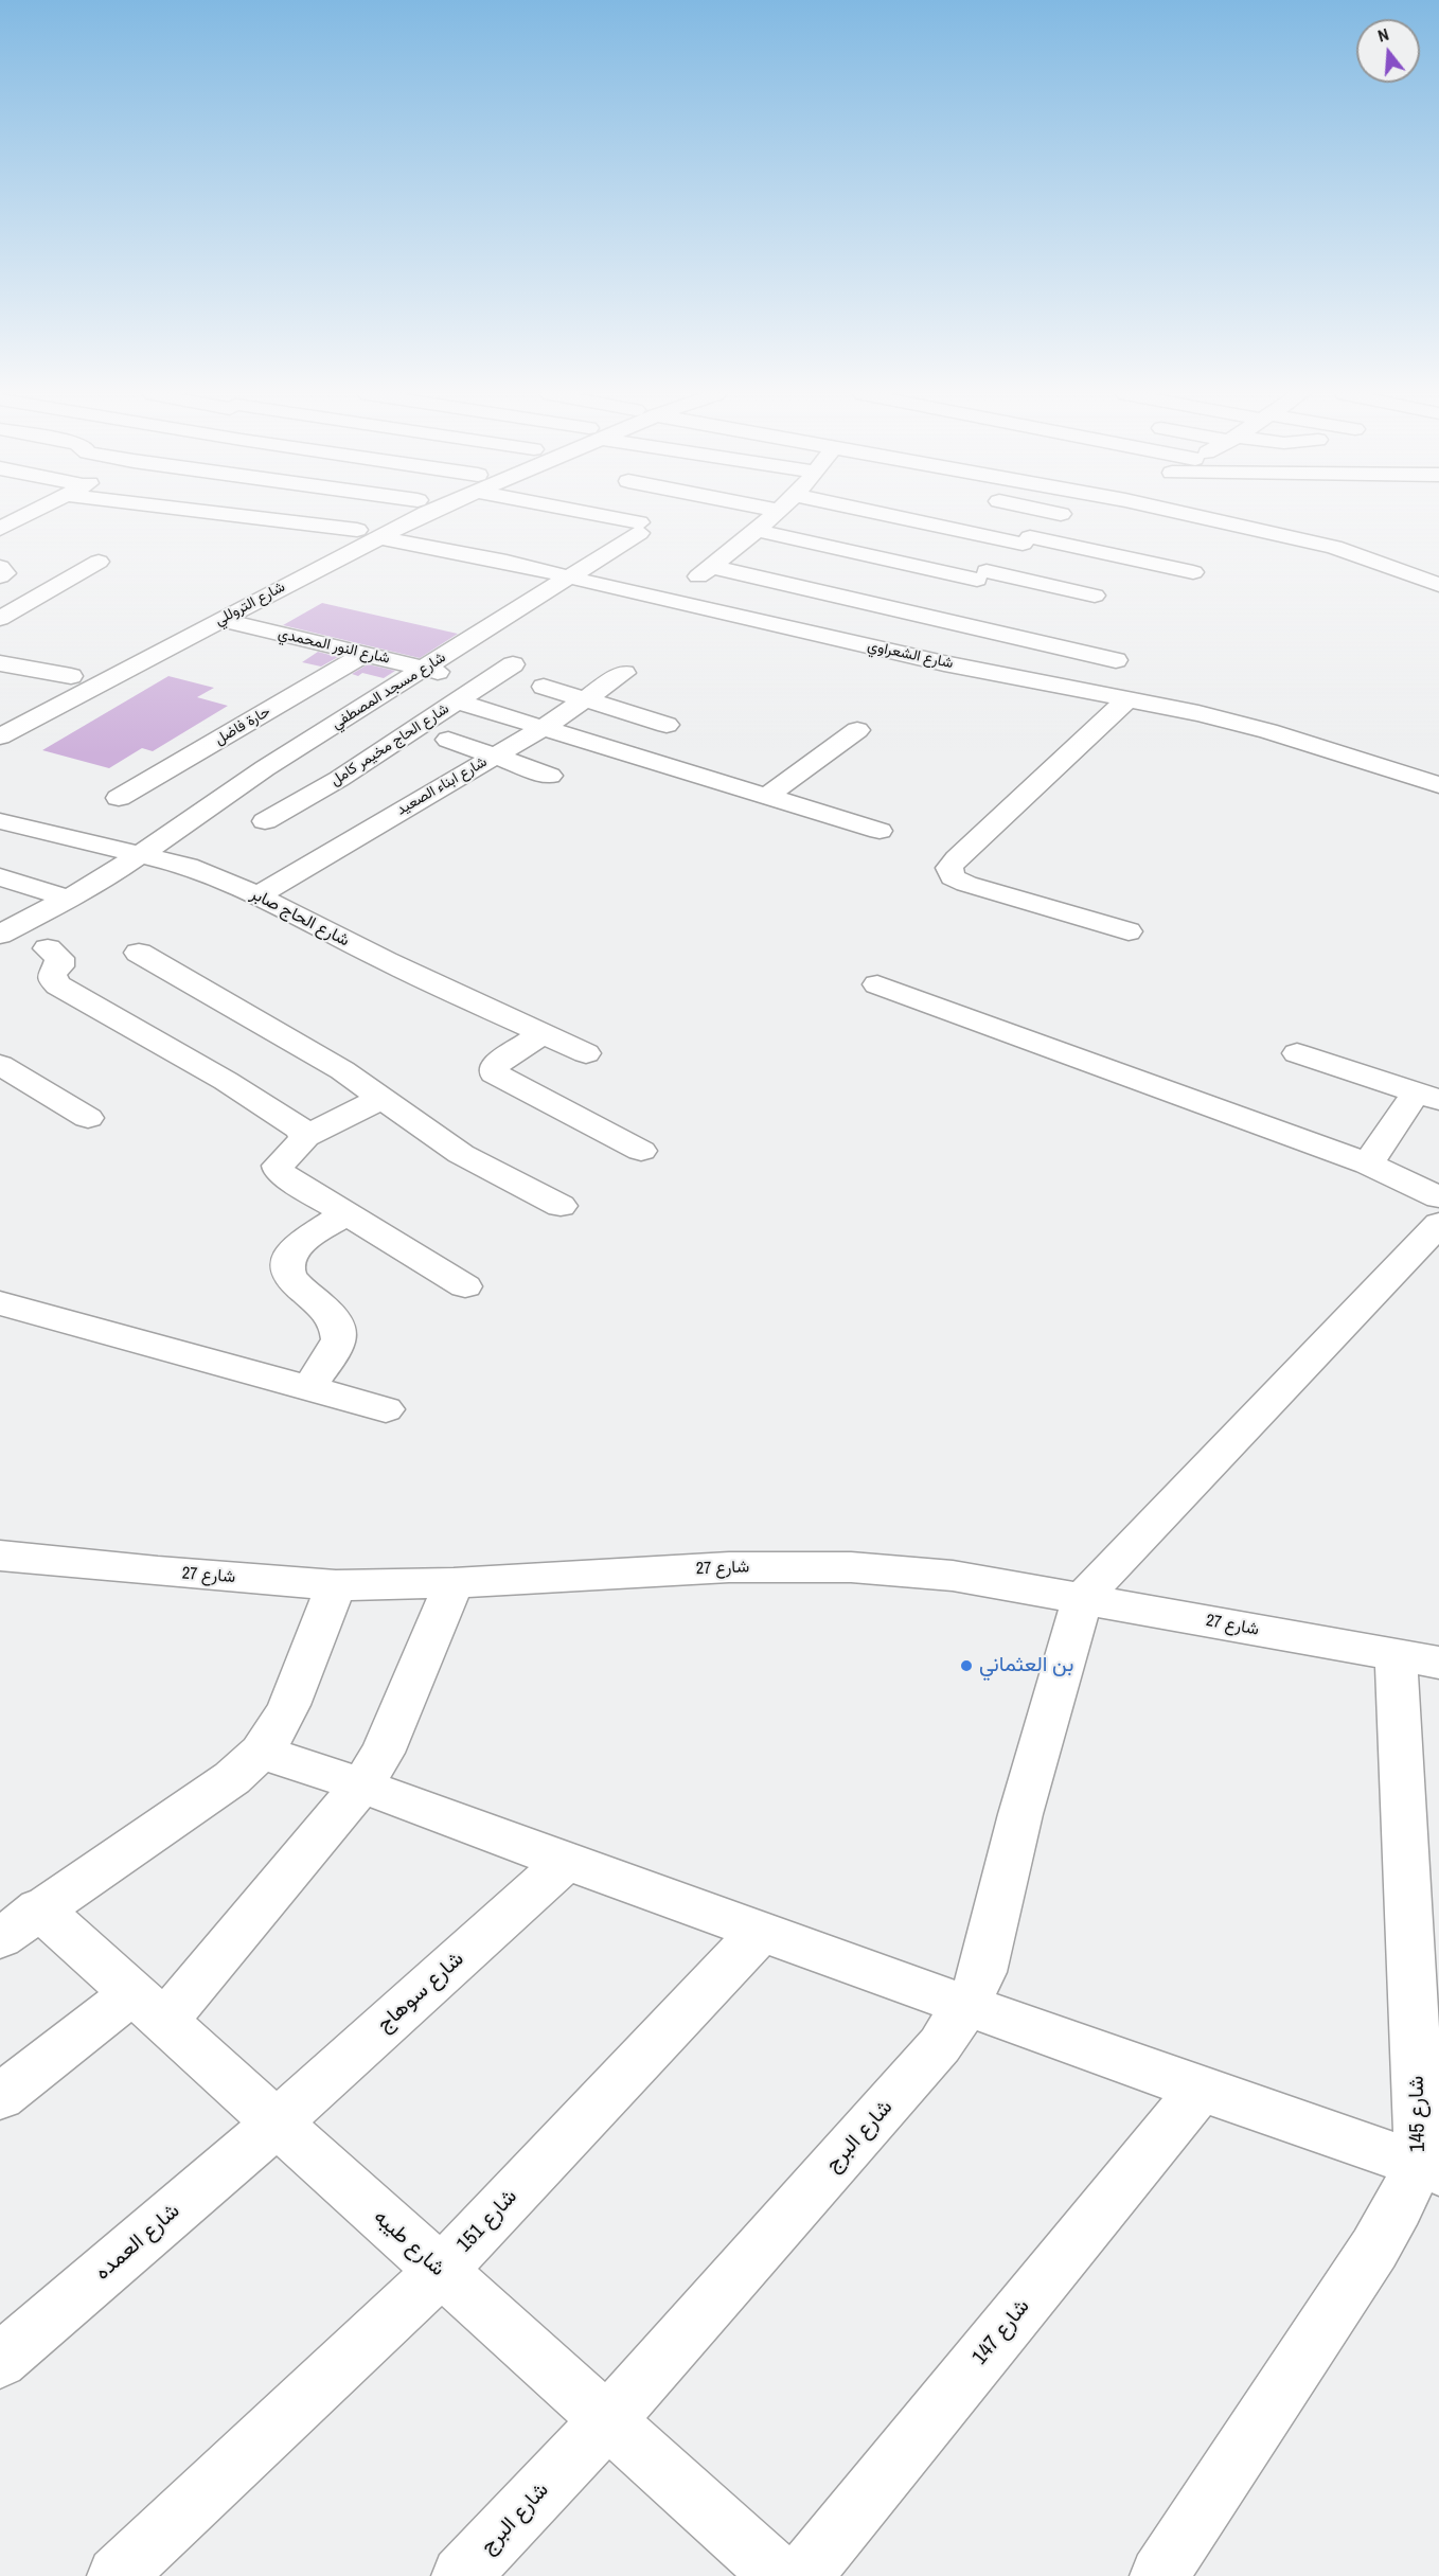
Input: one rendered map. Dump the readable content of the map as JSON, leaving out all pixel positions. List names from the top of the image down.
{
  "streets": {
    "street": [
      "شارع التروللي",
      "شارع النور المحمدي",
      "شارع الشعراوي",
      "شارع مسجد المصطفي",
      "حارة فاضل",
      "شارع الحاج مخيمر كامل",
      "شارع ابناء الصعيد",
      "شارع الحاج صابر",
      "شارع 27",
      "شارع سوهاج",
      "شارع 145",
      "شارع البرج",
      "شارع 151",
      "شارع العمده",
      "شارع طيبه",
      "شارع 147"
    ]
  },
  "crossings": [
    ["شارع التروللي", "شارع النور المحمدي"],
    ["شارع التروللي", "شارع الشعراوي"],
    ["شارع النور المحمدي", "شارع مسجد المصطفي"],
    ["شارع النور المحمدي", "حارة فاضل"],
    ["شارع النور المحمدي", "شارع الحاج مخيمر كامل"],
    ["شارع الشعراوي", "شارع مسجد المصطفي"],
    ["شارع مسجد المصطفي", "شارع الحاج صابر"],
    ["شارع ابناء الصعيد", "شارع الحاج صابر"],
    ["شارع 27", "شارع 145"],
    ["شارع 27", "شارع البرج"],
    ["شارع سوهاج", "شارع العمده"],
    ["شارع سوهاج", "شارع طيبه"],
    ["شارع البرج", "شارع طيبه"],
    ["شارع 151", "شارع طيبه"],
    ["شارع العمده", "شارع طيبه"]
  ],
  "places": ["بن العثماني"],
  "north": "top"
}
